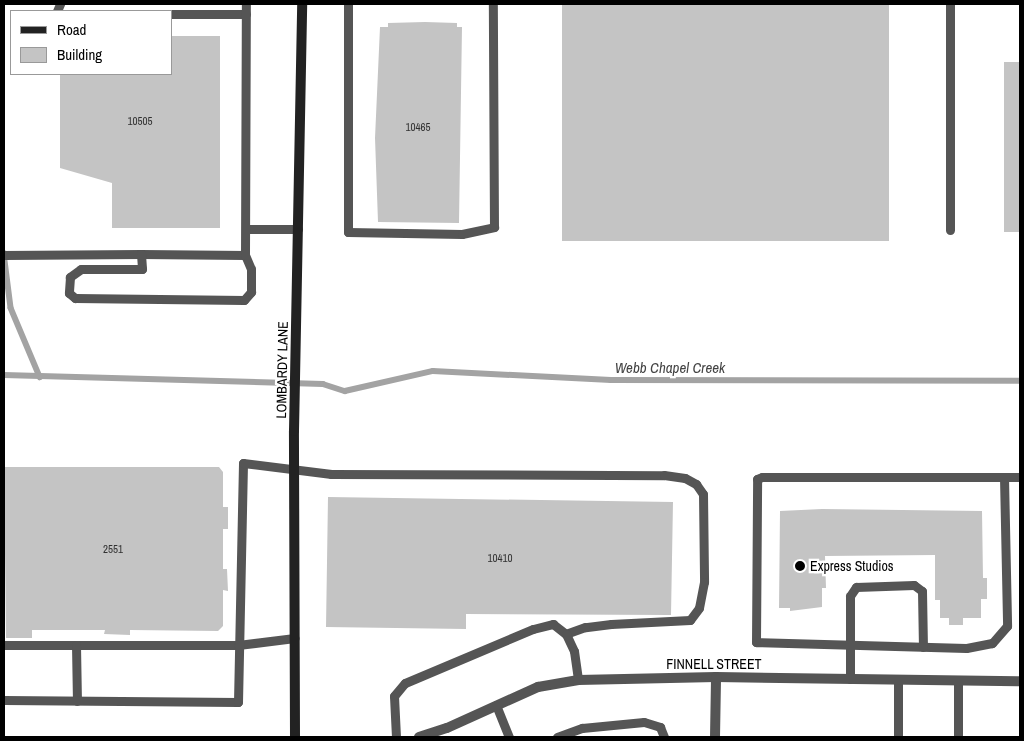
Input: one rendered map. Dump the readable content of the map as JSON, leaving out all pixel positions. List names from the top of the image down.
{
  "streets": {
    "main road": ["LOMBARDY LANE"],
    "street": ["FINNELL STREET"]
  },
  "water": ["Webb Chapel Creek"],
  "places": ["Express Studios"],
  "house_numbers": [
    "10505",
    "10465",
    "2551",
    "10410"
  ],
  "legend": ["Road", "Building"]
}
